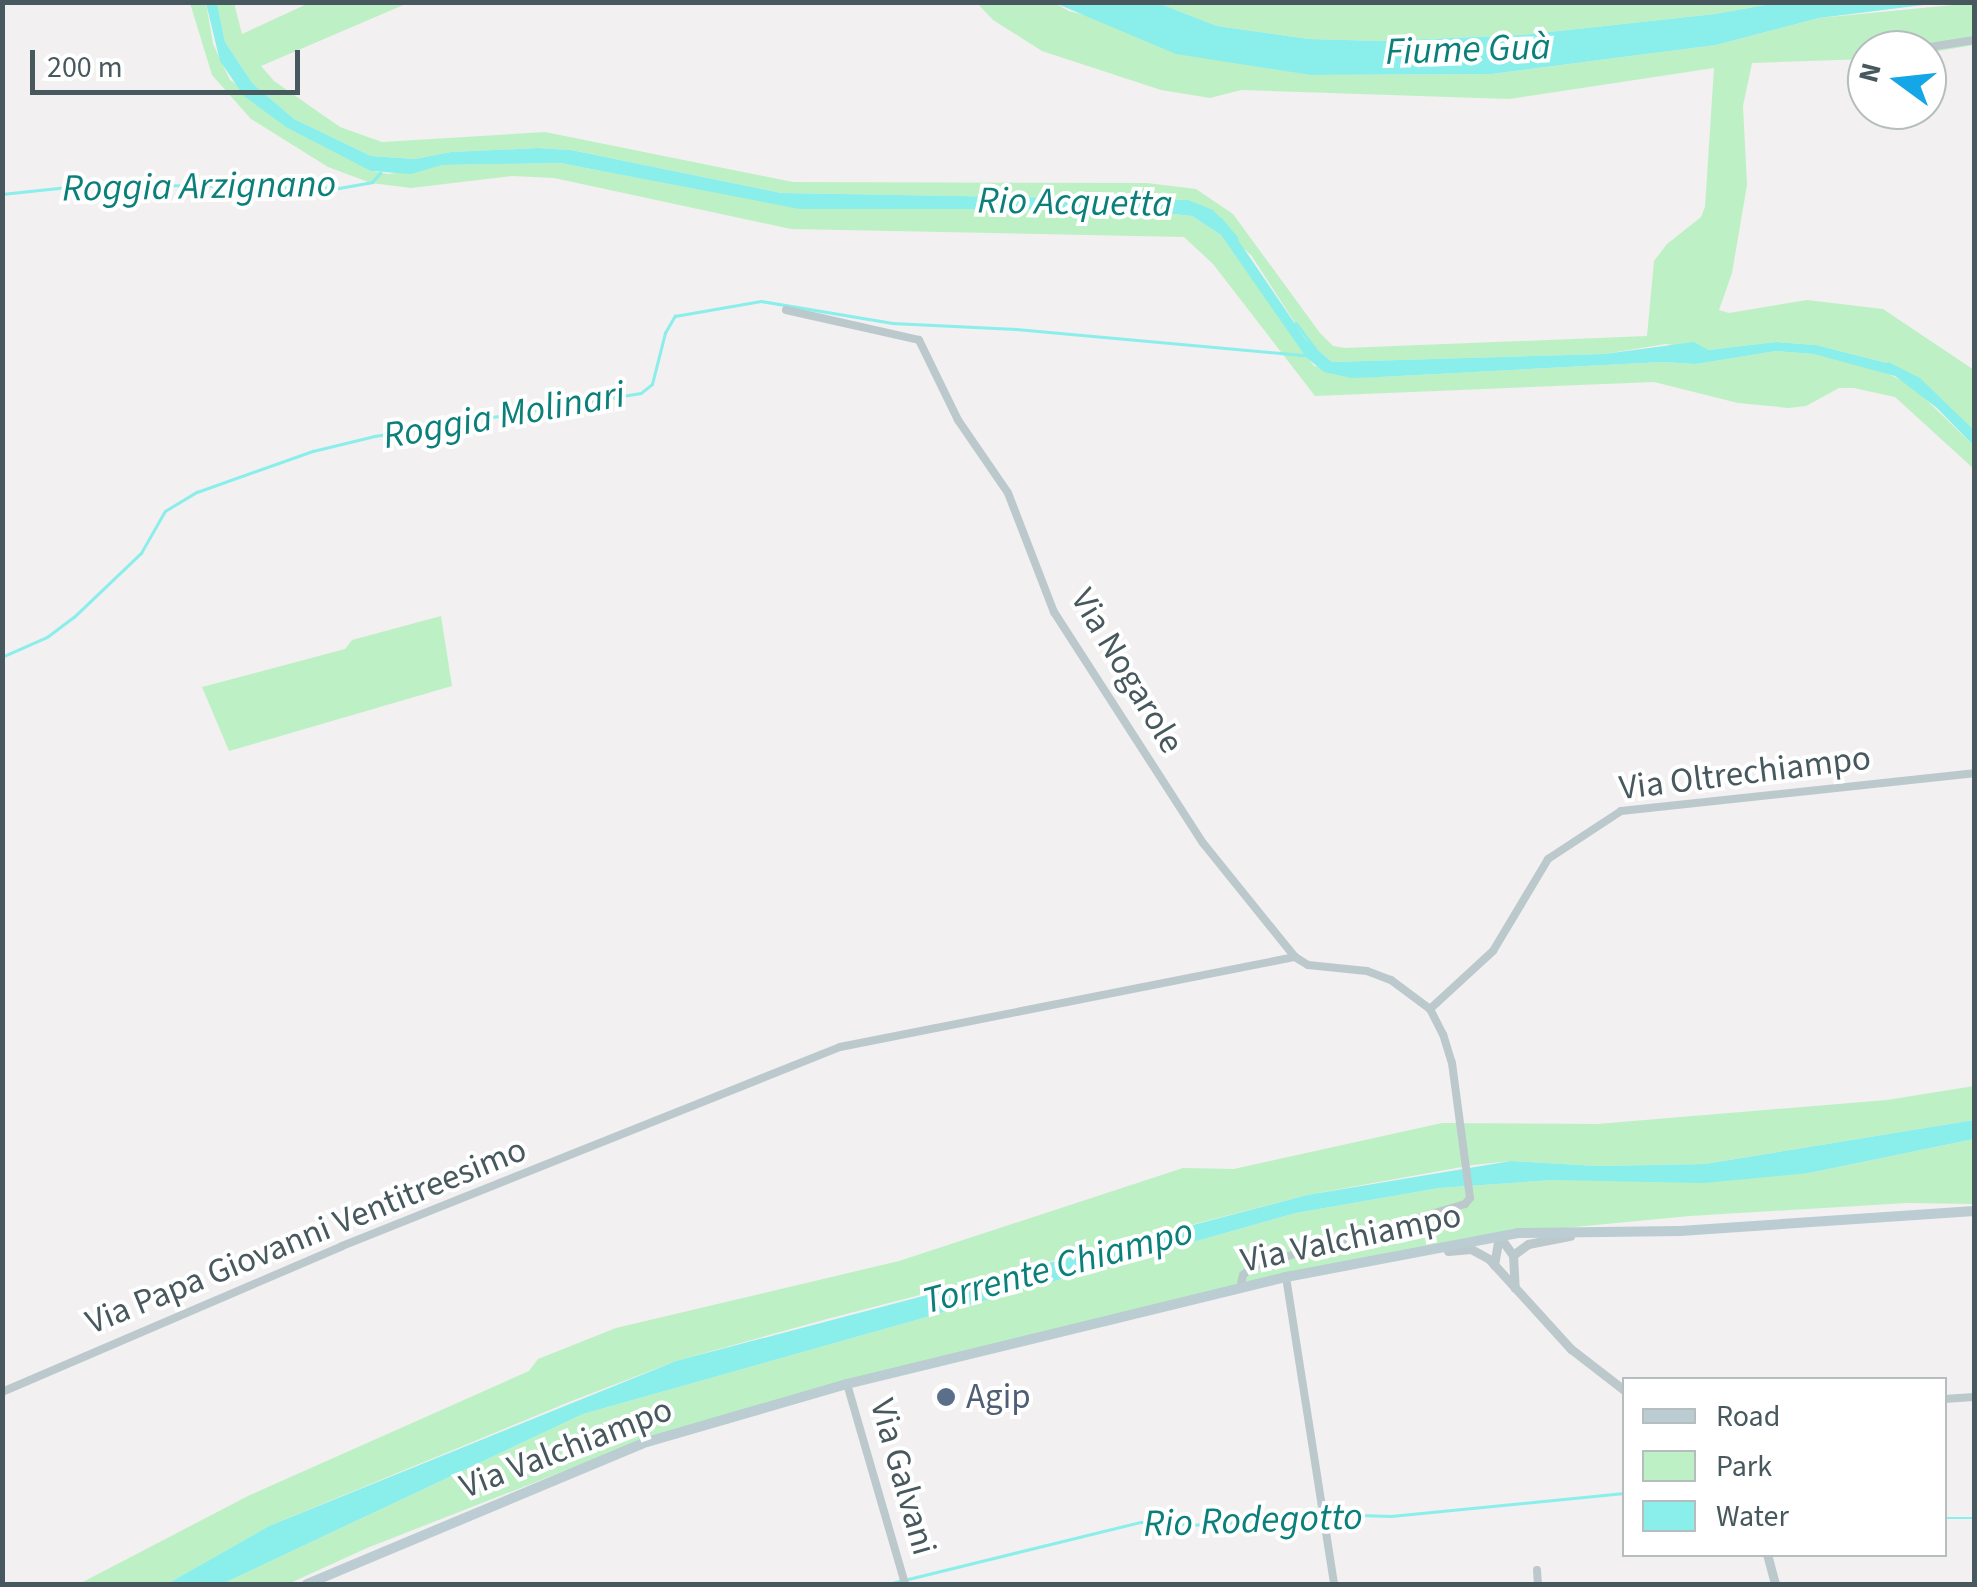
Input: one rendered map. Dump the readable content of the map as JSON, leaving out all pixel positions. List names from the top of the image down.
{
  "streets": {
    "main road": ["Via Valchiampo"],
    "street": [
      "Via Nogarole",
      "Via Oltrechiampo",
      "Via Papa Giovanni Ventitreesimo",
      "Via Galvani"
    ]
  },
  "crossings": [
    ["Via Nogarole", "Via Papa Giovanni Ventitreesimo"],
    ["Via Valchiampo", "Via Galvani"]
  ],
  "water": [
    "Fiume Guà",
    "Roggia Arzignano",
    "Rio Acquetta",
    "Roggia Molinari",
    "Torrente Chiampo",
    "Rio Rodegotto"
  ],
  "places": ["Agip"],
  "legend": ["Road", "Park", "Water"],
  "scale_bar": "200 m",
  "north": "left"
}
